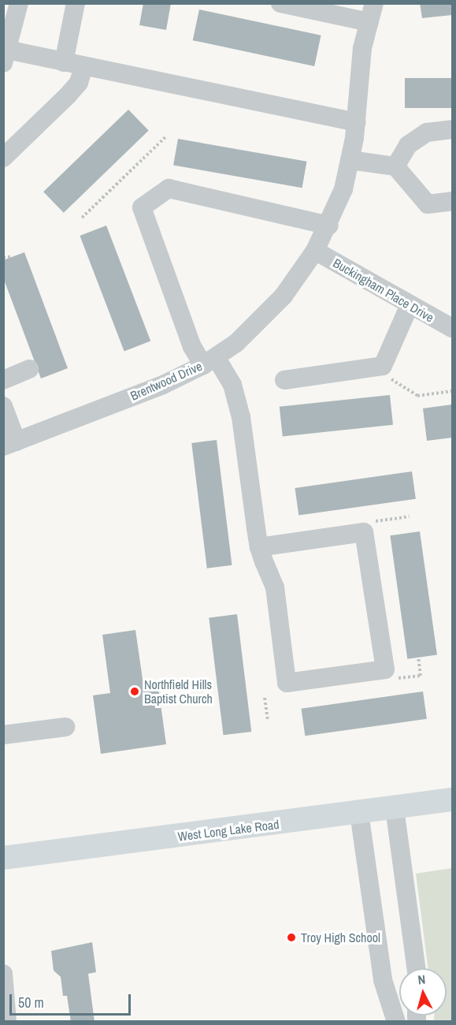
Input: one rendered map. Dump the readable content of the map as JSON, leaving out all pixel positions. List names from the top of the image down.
{
  "streets": {
    "main road": ["West Long Lake Road"],
    "street": ["Buckingham Place Drive", "Brentwood Drive"]
  },
  "crossings": [
    ["Buckingham Place Drive", "Brentwood Drive"]
  ],
  "places": ["Northfield Hills Baptist Church", "Troy High School"],
  "scale_bar": "50 m",
  "north": "top"
}
